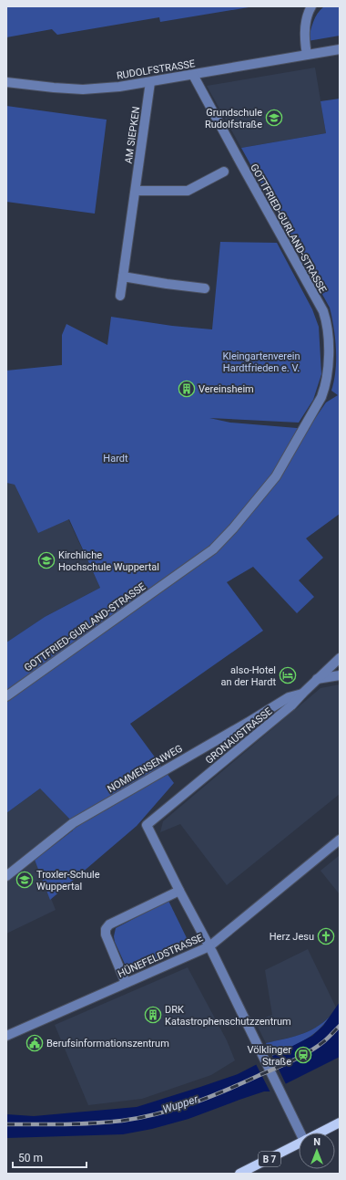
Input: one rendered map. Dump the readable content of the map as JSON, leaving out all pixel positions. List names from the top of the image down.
{
  "streets": {
    "main road": ["B 7"],
    "street": [
      "RUDOLFSTRASSE",
      "AM SIEPKEN",
      "GOTTFRIED-GURLAND-STRASSE",
      "GRONAUSTRASSE",
      "NOMMENSENWEG",
      "HÜNEFELDSTRASSE"
    ]
  },
  "crossings": [
    ["RUDOLFSTRASSE", "AM SIEPKEN"],
    ["RUDOLFSTRASSE", "GOTTFRIED-GURLAND-STRASSE"],
    ["GRONAUSTRASSE", "NOMMENSENWEG"]
  ],
  "water": ["Wupper"],
  "parks": ["Kleingartenverein Hardtfrieden e. V.", "Hardt"],
  "places": {
    "school or university": ["Grundschule Rudolfstraße", "Kirchliche Hochschule Wuppertal", "Troxler-Schule Wuppertal"],
    "building": ["Vereinsheim", "DRK Katastrophenschutzzentrum"],
    "hotel": ["also-Hotel an der Hardt"],
    "church": ["Herz Jesu"],
    "public building": ["Berufsinformationszentrum"],
    "station": ["Völklinger Straße"]
  },
  "scale_bar": "50 m",
  "north": "top"
}
